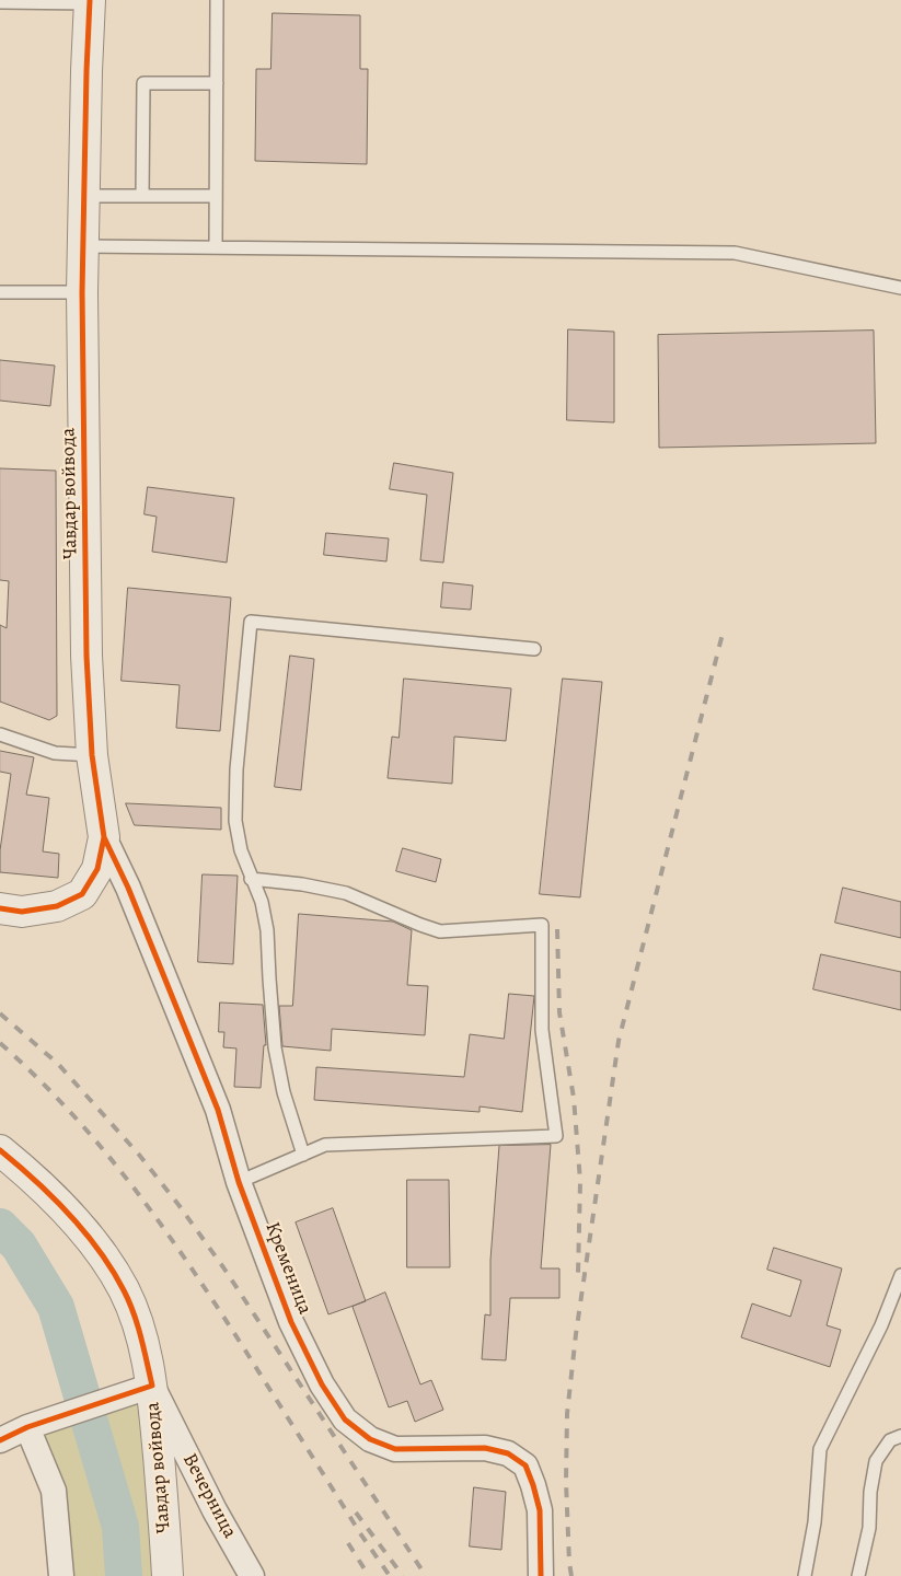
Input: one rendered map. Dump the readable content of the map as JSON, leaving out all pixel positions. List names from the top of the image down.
{
  "streets": {
    "street": ["Чавдар войвода", "Кременица", "Вечерница"]
  },
  "crossings": [
    ["Чавдар войвода", "Кременица"],
    ["Чавдар войвода", "Вечерница"]
  ]
}
